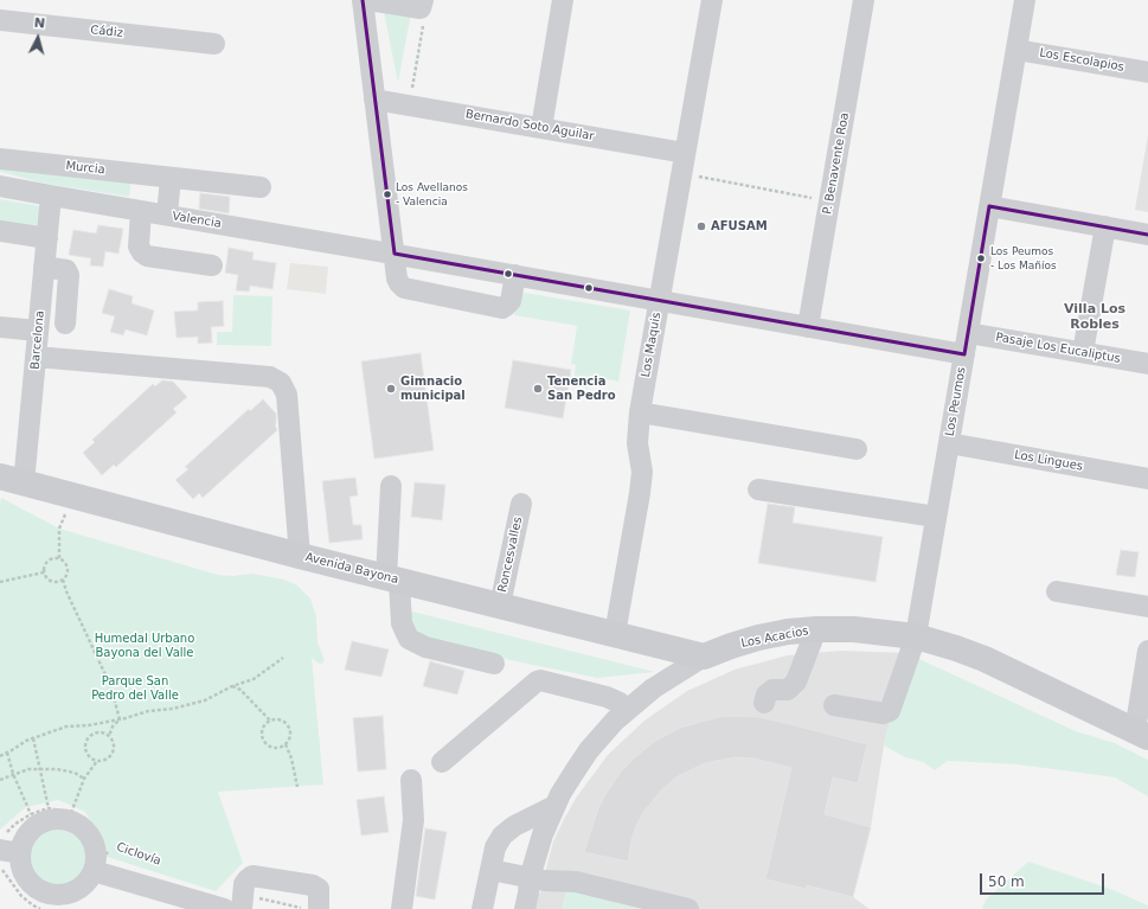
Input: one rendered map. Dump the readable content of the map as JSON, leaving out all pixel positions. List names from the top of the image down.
{
  "streets": {
    "main road": ["Avenida Bayona", "Los Acacios"],
    "street": [
      "Cádiz",
      "Los Escolapios",
      "Bernardo Soto Aguilar",
      "P. Benavente Roa",
      "Murcia",
      "Valencia",
      "Barcelona",
      "Los Maquis",
      "Pasaje Los Eucaliptus",
      "Los Peumos",
      "Los Lingues",
      "Roncesvalles"
    ],
    "path": ["Ciclovía"]
  },
  "crossings": [
    ["Los Escolapios", "Los Peumos"],
    ["Bernardo Soto Aguilar", "Los Maquis"],
    ["P. Benavente Roa", "Valencia"],
    ["Valencia", "Barcelona"],
    ["Valencia", "Los Maquis"],
    ["Valencia", "Los Peumos"],
    ["Barcelona", "Avenida Bayona"],
    ["Los Maquis", "Avenida Bayona"],
    ["Pasaje Los Eucaliptus", "Los Peumos"],
    ["Los Peumos", "Los Lingues"],
    ["Los Peumos", "Los Acacios"],
    ["Roncesvalles", "Avenida Bayona"],
    ["Avenida Bayona", "Los Acacios"]
  ],
  "districts": ["Villa Los Robles"],
  "parks": ["Humedal Urbano Bayona del Valle", "Parque San Pedro del Valle"],
  "places": [
    "Los Avellanos - Valencia",
    "AFUSAM",
    "Los Peumos - Los Mañíos",
    "Gimnacio municipal",
    "Tenencia San Pedro"
  ],
  "scale_bar": "50 m",
  "north": "top"
}
